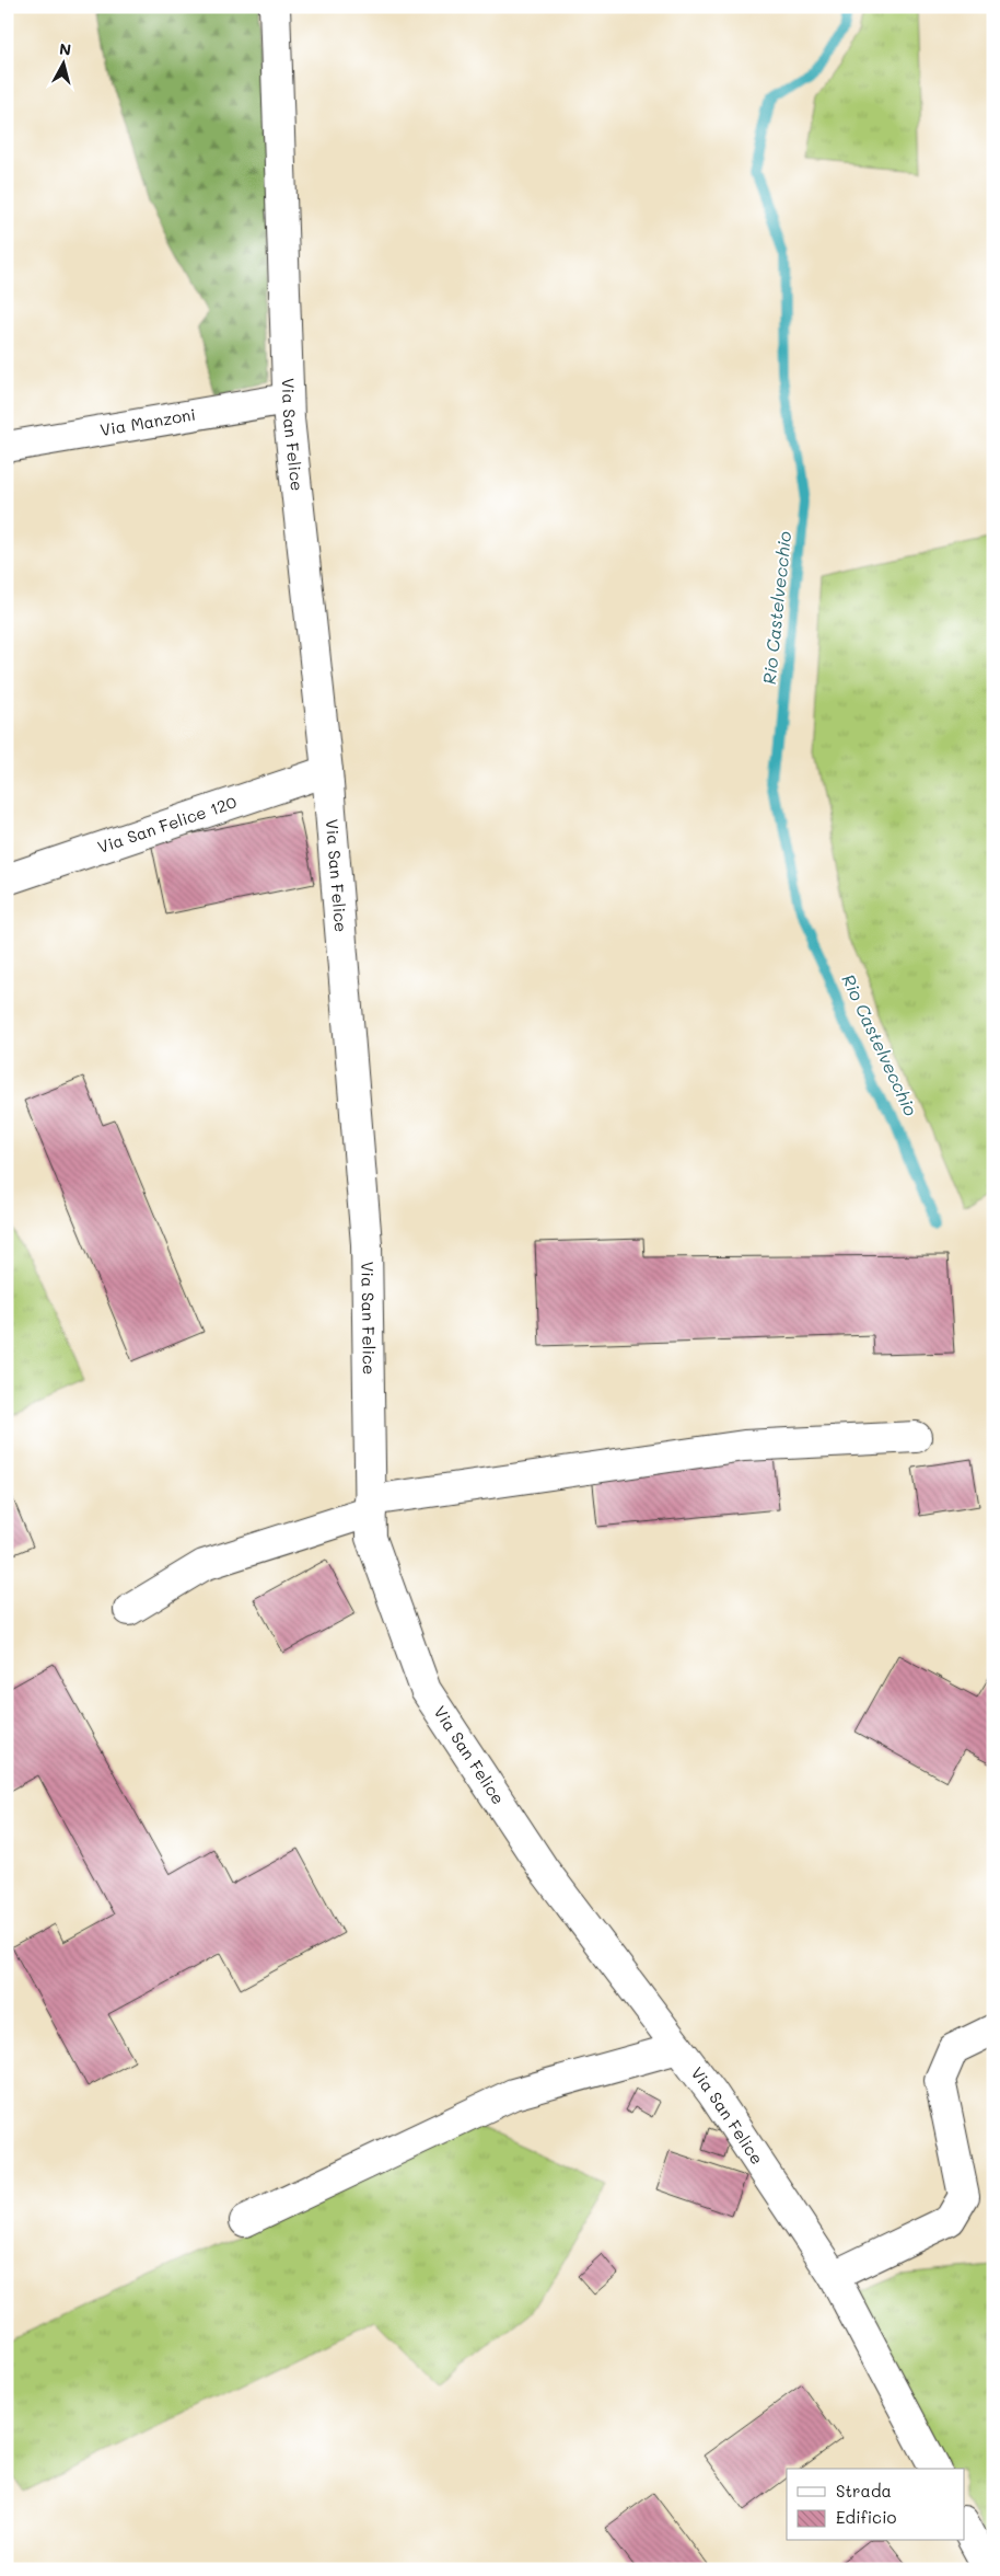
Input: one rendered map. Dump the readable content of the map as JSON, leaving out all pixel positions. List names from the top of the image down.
{
  "streets": {
    "street": ["Via Manzoni", "Via San Felice", "Via San Felice 120"]
  },
  "crossings": [
    ["Via Manzoni", "Via San Felice"],
    ["Via San Felice", "Via San Felice 120"]
  ],
  "water": ["Rio Castelvecchio"],
  "legend": ["Strada", "Edificio"],
  "north": "top"
}
